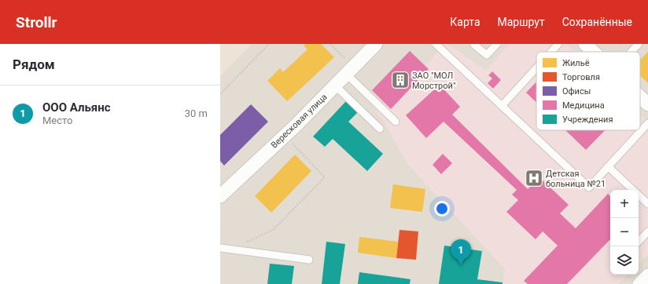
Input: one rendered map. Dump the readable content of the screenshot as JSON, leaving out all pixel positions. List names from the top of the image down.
{
  "streets": {
    "street": ["Вересковая улица"]
  },
  "places": {
    "building": ["ЗАО \"МОЛ Морстрой\""],
    "hospital": ["Детская больница №21"]
  },
  "legend": [
    "Жильё",
    "Торговля",
    "Офисы",
    "Медицина",
    "Учреждения"
  ],
  "page": {
    "header": "Strollr",
    "nav": ["Карта", "Маршрут", "Сохранённые"],
    "heading": "Рядом",
    "list": [
      {
        "mark": "1",
        "name": "ООО Альянс",
        "note": "Место",
        "value": "30 m"
      }
    ],
    "map_buttons": ["+", "−"],
    "pins": "1"
  }
}
